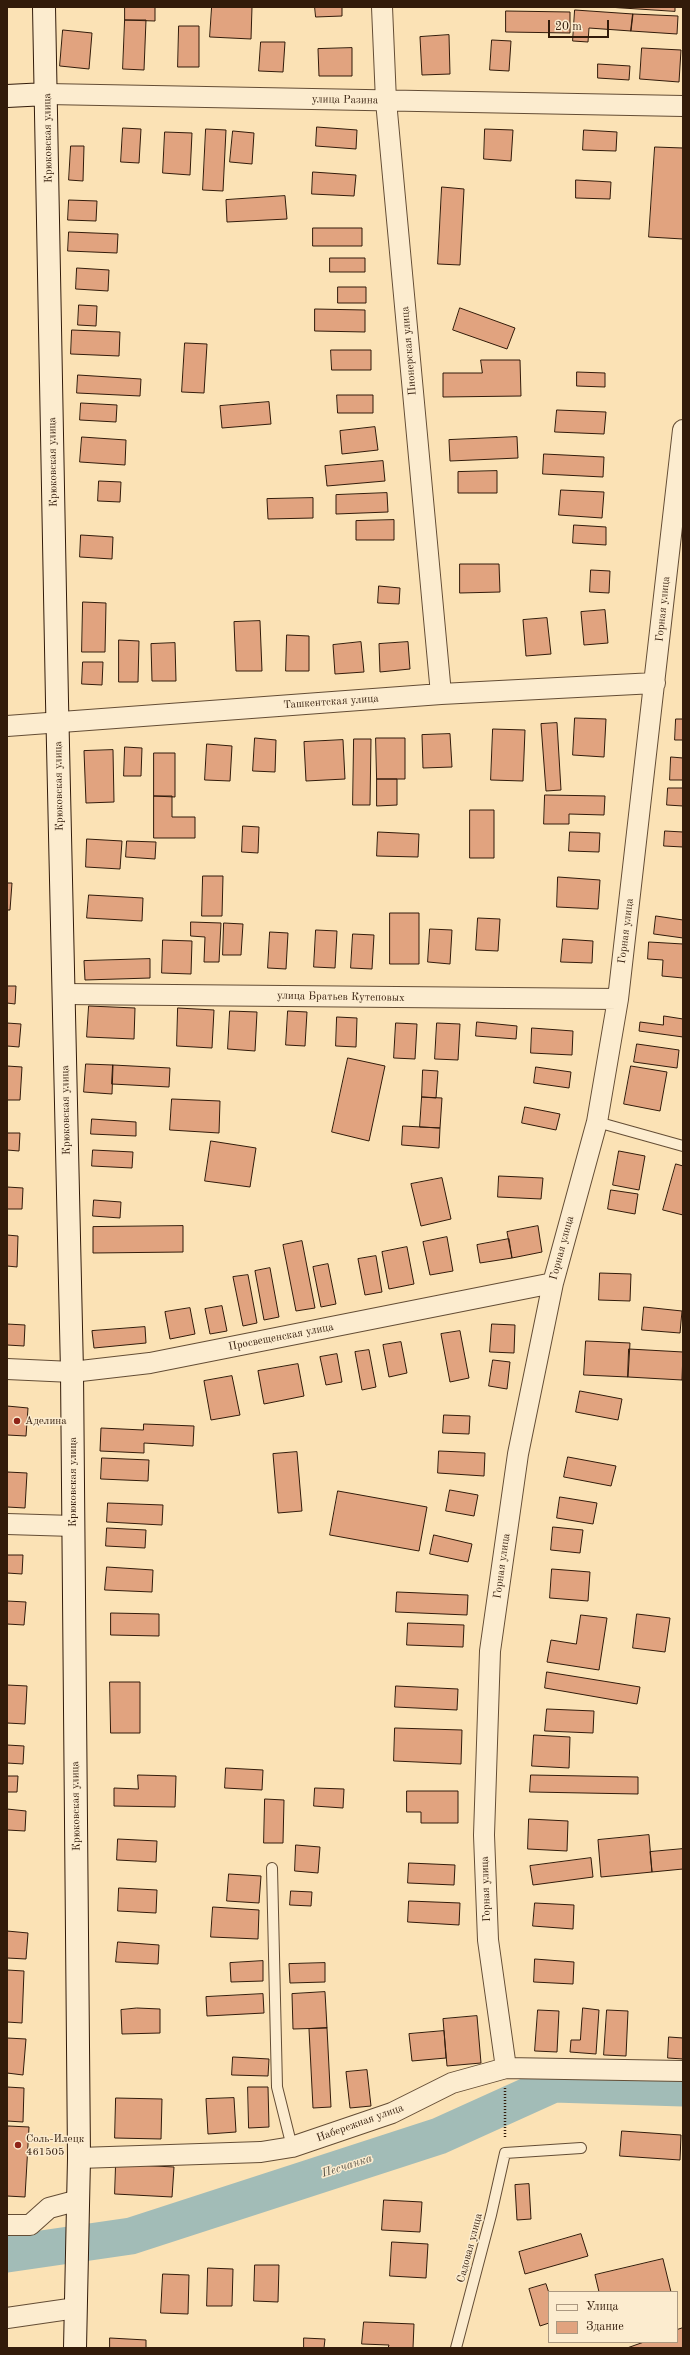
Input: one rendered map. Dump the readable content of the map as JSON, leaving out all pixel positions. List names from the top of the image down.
{
  "streets": {
    "street": [
      "улица Разина",
      "Крюковская улица",
      "Пионерская улица",
      "Горная улица",
      "Ташкентская улица",
      "улица Братьев Кутеповых",
      "Просвещенская улица",
      "Набережная улица"
    ],
    "lane": ["Садовая улица"]
  },
  "crossings": [
    ["улица Разина", "Крюковская улица"],
    ["улица Разина", "Пионерская улица"],
    ["Крюковская улица", "Ташкентская улица"],
    ["Крюковская улица", "улица Братьев Кутеповых"],
    ["Крюковская улица", "Просвещенская улица"],
    ["Крюковская улица", "Набережная улица"],
    ["Пионерская улица", "Ташкентская улица"],
    ["Горная улица", "Ташкентская улица"],
    ["Горная улица", "улица Братьев Кутеповых"],
    ["Горная улица", "Просвещенская улица"],
    ["Горная улица", "Набережная улица"]
  ],
  "water": ["Песчанка"],
  "places": ["Аделина", "Соль-Илецк 461505"],
  "legend": ["Улица", "Здание"],
  "scale_bar": "20 m"
}
